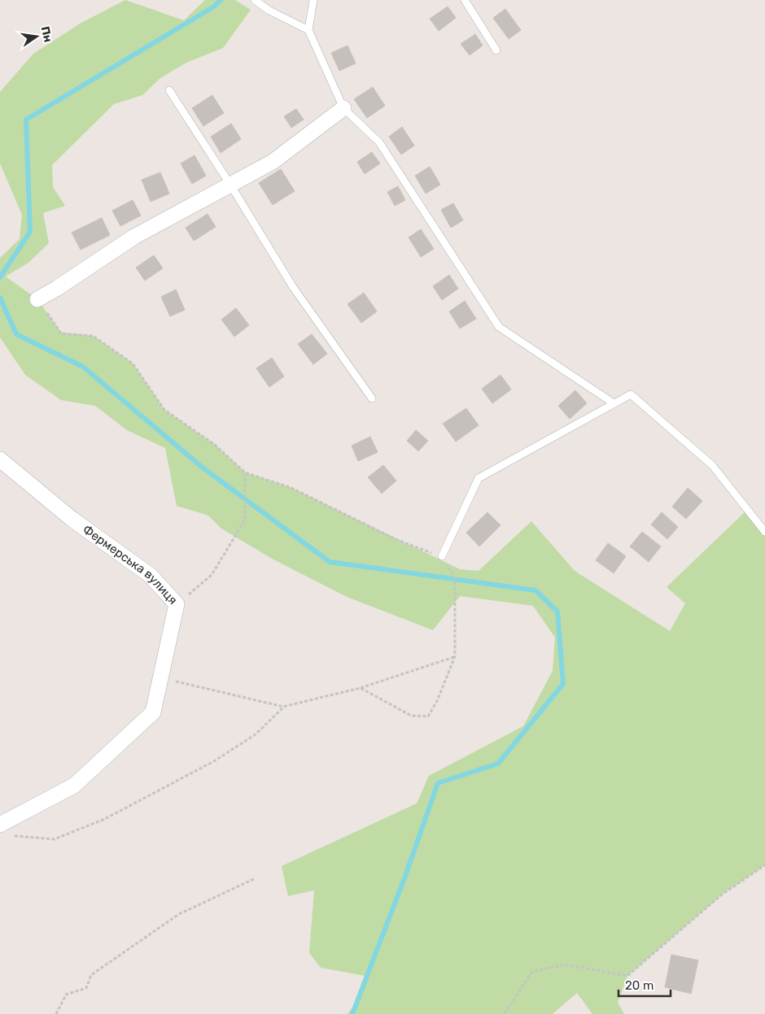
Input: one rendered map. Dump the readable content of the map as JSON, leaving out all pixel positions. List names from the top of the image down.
{
  "streets": {
    "street": ["Фермерська вулиця"]
  },
  "scale_bar": "20 m",
  "north": "right"
}
